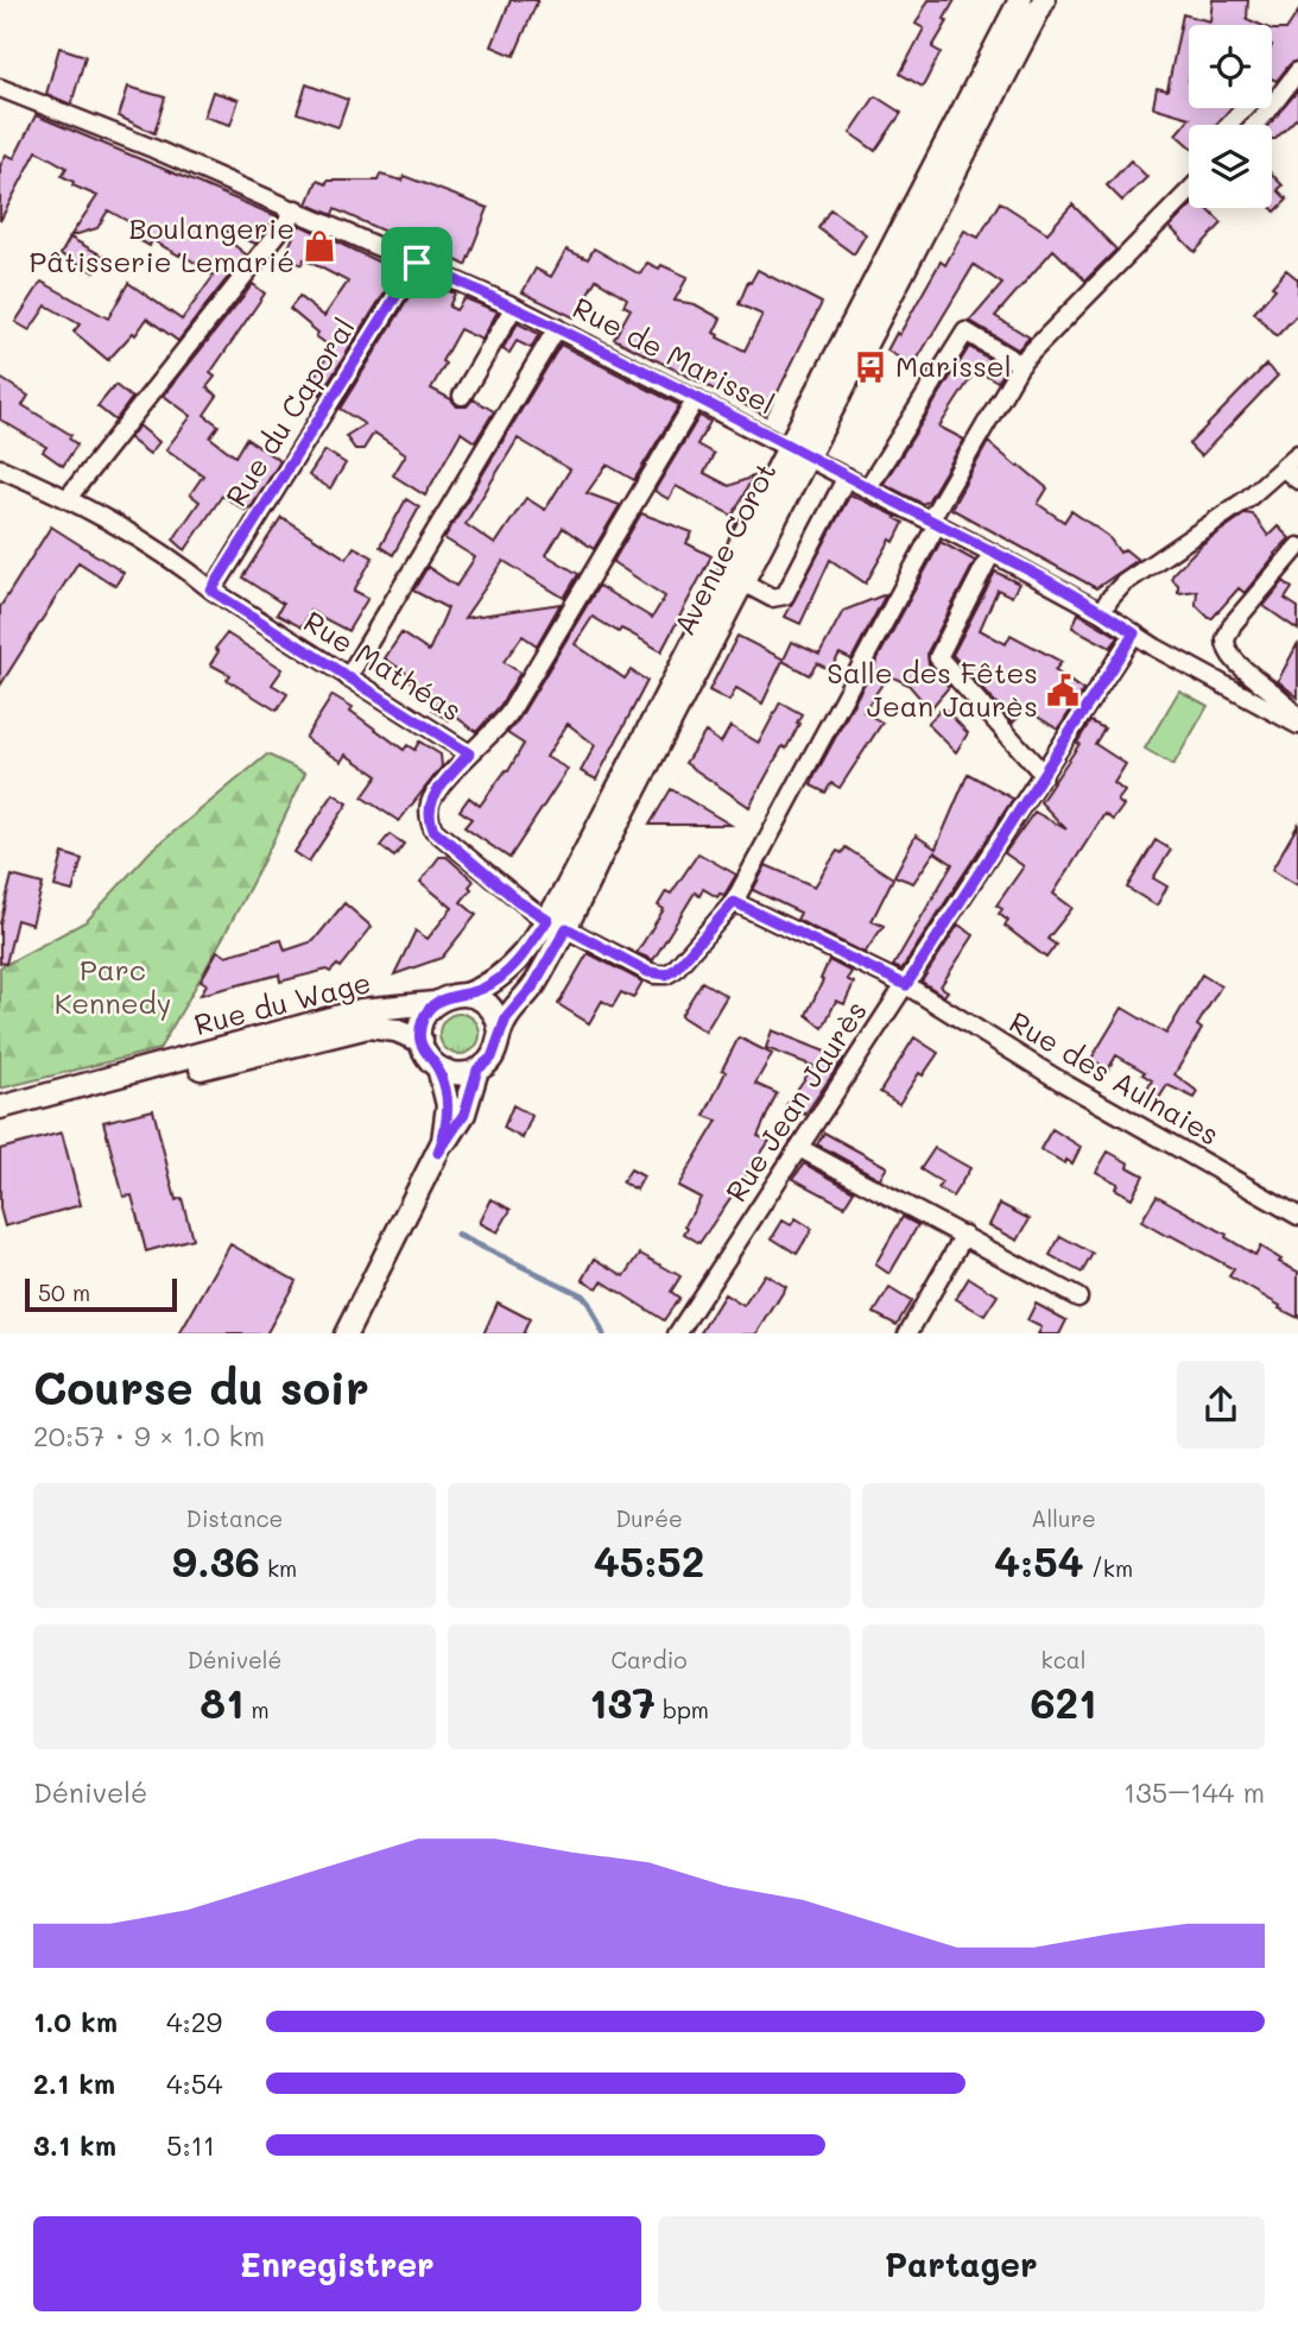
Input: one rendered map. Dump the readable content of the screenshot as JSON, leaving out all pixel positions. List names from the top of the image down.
{
  "streets": {
    "street": [
      "Rue de Marissel",
      "Rue du Caporal",
      "Avenue Corot",
      "Rue Mathéas",
      "Rue du Wage",
      "Rue des Aulnaies",
      "Rue Jean Jaurès"
    ]
  },
  "crossings": [
    ["Rue de Marissel", "Rue du Caporal"],
    ["Rue de Marissel", "Avenue Corot"],
    ["Rue de Marissel", "Rue Jean Jaurès"],
    ["Rue du Caporal", "Rue Mathéas"],
    ["Avenue Corot", "Rue Mathéas"],
    ["Avenue Corot", "Rue du Wage"],
    ["Rue des Aulnaies", "Rue Jean Jaurès"]
  ],
  "parks": ["Parc Kennedy"],
  "places": {
    "shop": ["Boulangerie Pâtisserie Lemarié"],
    "bus stop": ["Marissel"],
    "public building": ["Salle des Fêtes Jean Jaurès"]
  },
  "scale_bar": "50 m",
  "page": {
    "scale": "50 m",
    "heading": ["Course du soir", "20:57 · 9 × 1.0 km"],
    "stats": [
      ["Distance", "9.36 km"],
      ["Durée", "45:52"],
      ["Allure", "4:54 /km"],
      ["Dénivelé", "81 m"],
      ["Cardio", "137 bpm"],
      ["kcal", "621"]
    ],
    "chart": ["Dénivelé", "135–144 m"],
    "list": [
      {
        "name": "1.0 km",
        "note": "4:29"
      },
      {
        "name": "2.1 km",
        "note": "4:54"
      },
      {
        "name": "3.1 km",
        "note": "5:11"
      }
    ],
    "buttons": ["Enregistrer", "Partager"]
  }
}
